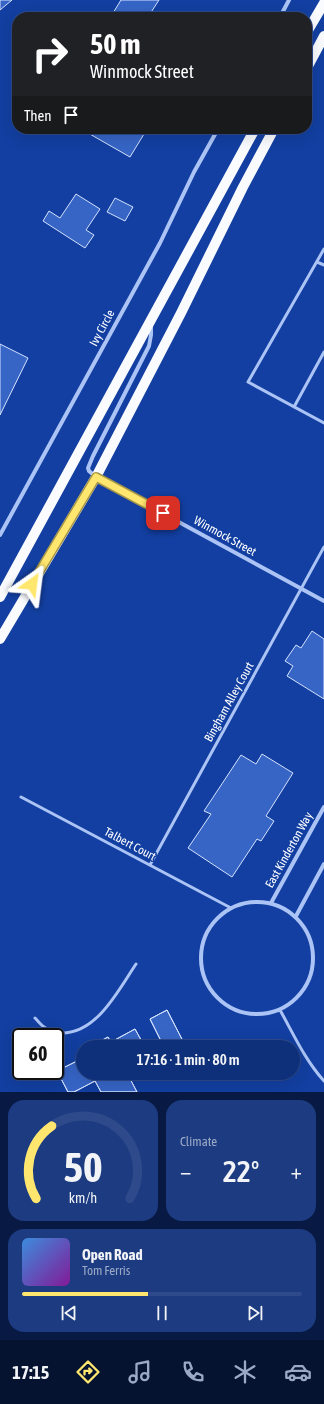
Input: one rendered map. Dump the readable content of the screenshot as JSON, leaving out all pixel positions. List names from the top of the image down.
{
  "streets": {
    "street": ["Ivy Circle", "Winmock Street", "East Kinderton Way"],
    "lane": ["Bingham Alley Court", "Talbert Court"]
  },
  "crossings": [
    ["Winmock Street", "Bingham Alley Court"],
    ["Bingham Alley Court", "Talbert Court"],
    ["Talbert Court", "East Kinderton Way"]
  ],
  "page": {
    "turn": ["50 m", "Winmock Street"],
    "then": "Then",
    "limit": "60",
    "trip": "17:16 · 1 min · 80 m",
    "tile": "Climate",
    "heat": ["−", "22°", "+"],
    "song": ["Open Road", "Tom Ferris"],
    "tabs": "17:15",
    "gauge": ["50", "km/h"]
  }
}
